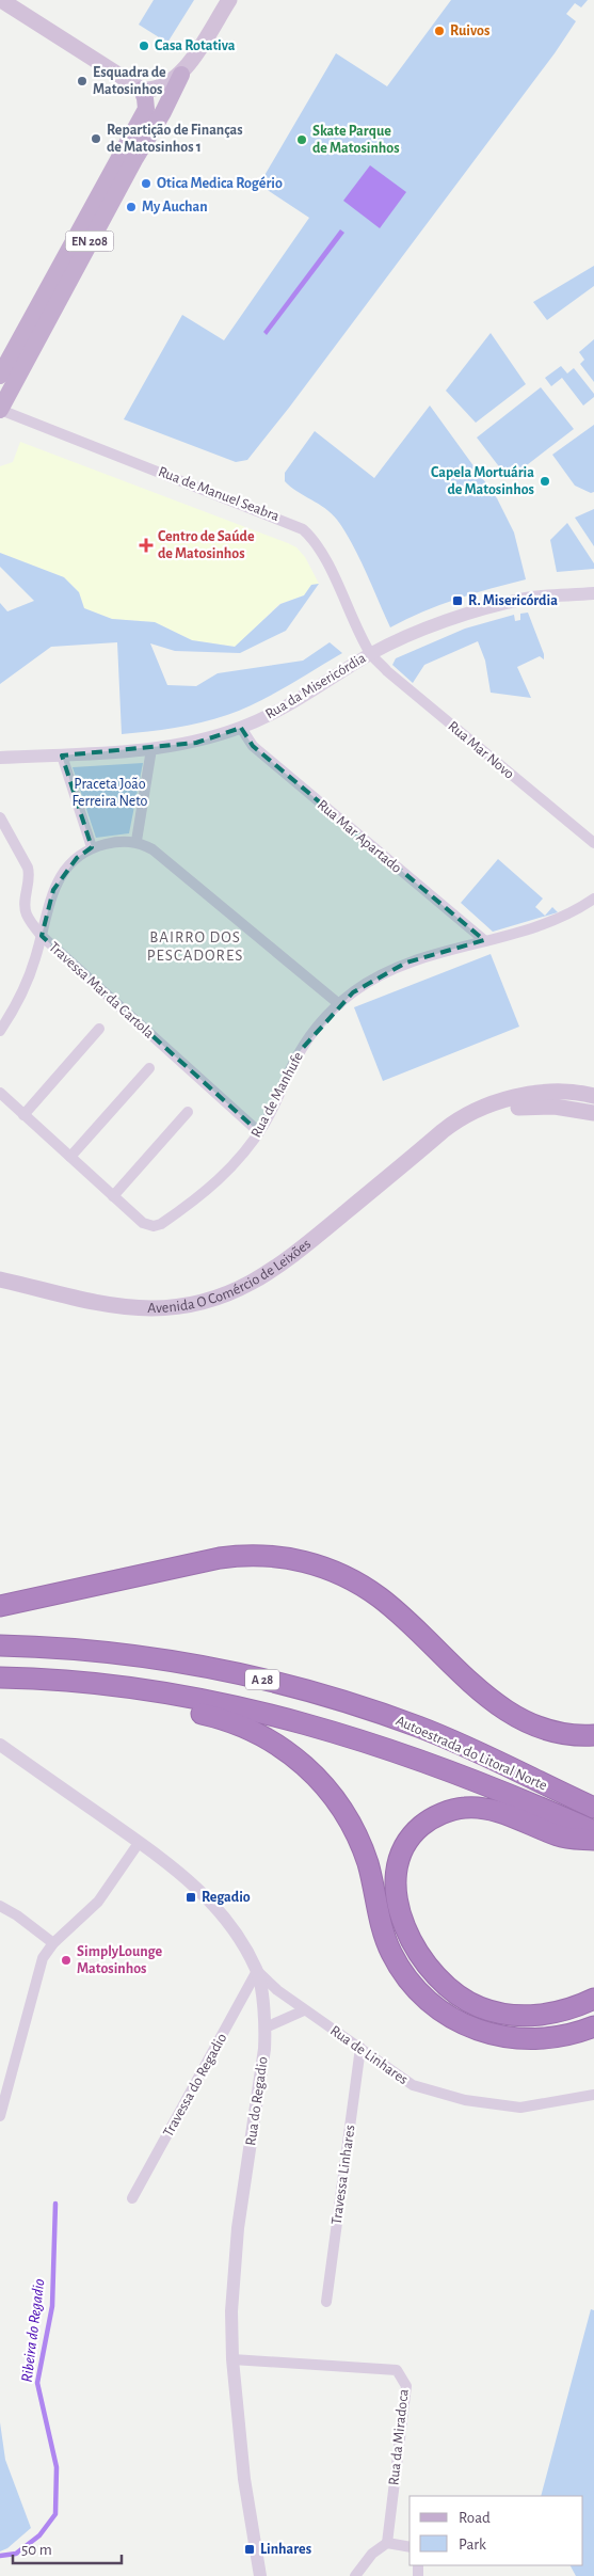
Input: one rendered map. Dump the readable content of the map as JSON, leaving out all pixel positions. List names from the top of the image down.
{
  "streets": {
    "highway": ["A 28", "Autoestrada do Litoral Norte"],
    "main road": ["EN 208", "Avenida O Comércio de Leixões"],
    "street": [
      "Rua de Manuel Seabra",
      "Rua da Misericórdia",
      "Rua Mar Novo",
      "Rua Mar Apartado",
      "Travessa Mar da Cartola",
      "Rua de Manhufe",
      "Rua de Linhares",
      "Travessa do Regadio",
      "Rua do Regadio",
      "Travessa Linhares",
      "Rua da Miradoca"
    ]
  },
  "crossings": [
    ["EN 208", "Rua de Manuel Seabra"],
    ["Rua de Manuel Seabra", "Rua da Misericórdia"],
    ["Rua de Manuel Seabra", "Rua Mar Novo"],
    ["Rua da Misericórdia", "Rua Mar Novo"],
    ["Rua da Misericórdia", "Rua Mar Apartado"],
    ["Rua Mar Apartado", "Rua de Manhufe"],
    ["Travessa Mar da Cartola", "Rua de Manhufe"],
    ["Rua de Linhares", "Travessa do Regadio"],
    ["Rua de Linhares", "Rua do Regadio"],
    ["Rua de Linhares", "Travessa Linhares"],
    ["Travessa do Regadio", "Rua do Regadio"],
    ["Rua do Regadio", "Rua da Miradoca"]
  ],
  "districts": ["BAIRRO DOS PESCADORES"],
  "water": ["Ribeira do Regadio"],
  "parks": ["Praceta João Ferreira Neto"],
  "places": {
    "other": [
      "Ruivos",
      "Casa Rotativa",
      "Esquadra de Matosinhos",
      "Repartição de Finanças de Matosinhos 1",
      "Skate Parque de Matosinhos",
      "Otica Medica Rogério",
      "My Auchan",
      "Capela Mortuária de Matosinhos",
      "SimplyLounge Matosinhos"
    ],
    "health": ["Centro de Saúde de Matosinhos"],
    "transit": ["R. Misericórdia", "Regadio", "Linhares"]
  },
  "legend": ["Road", "Park"],
  "scale_bar": "50 m"
}
